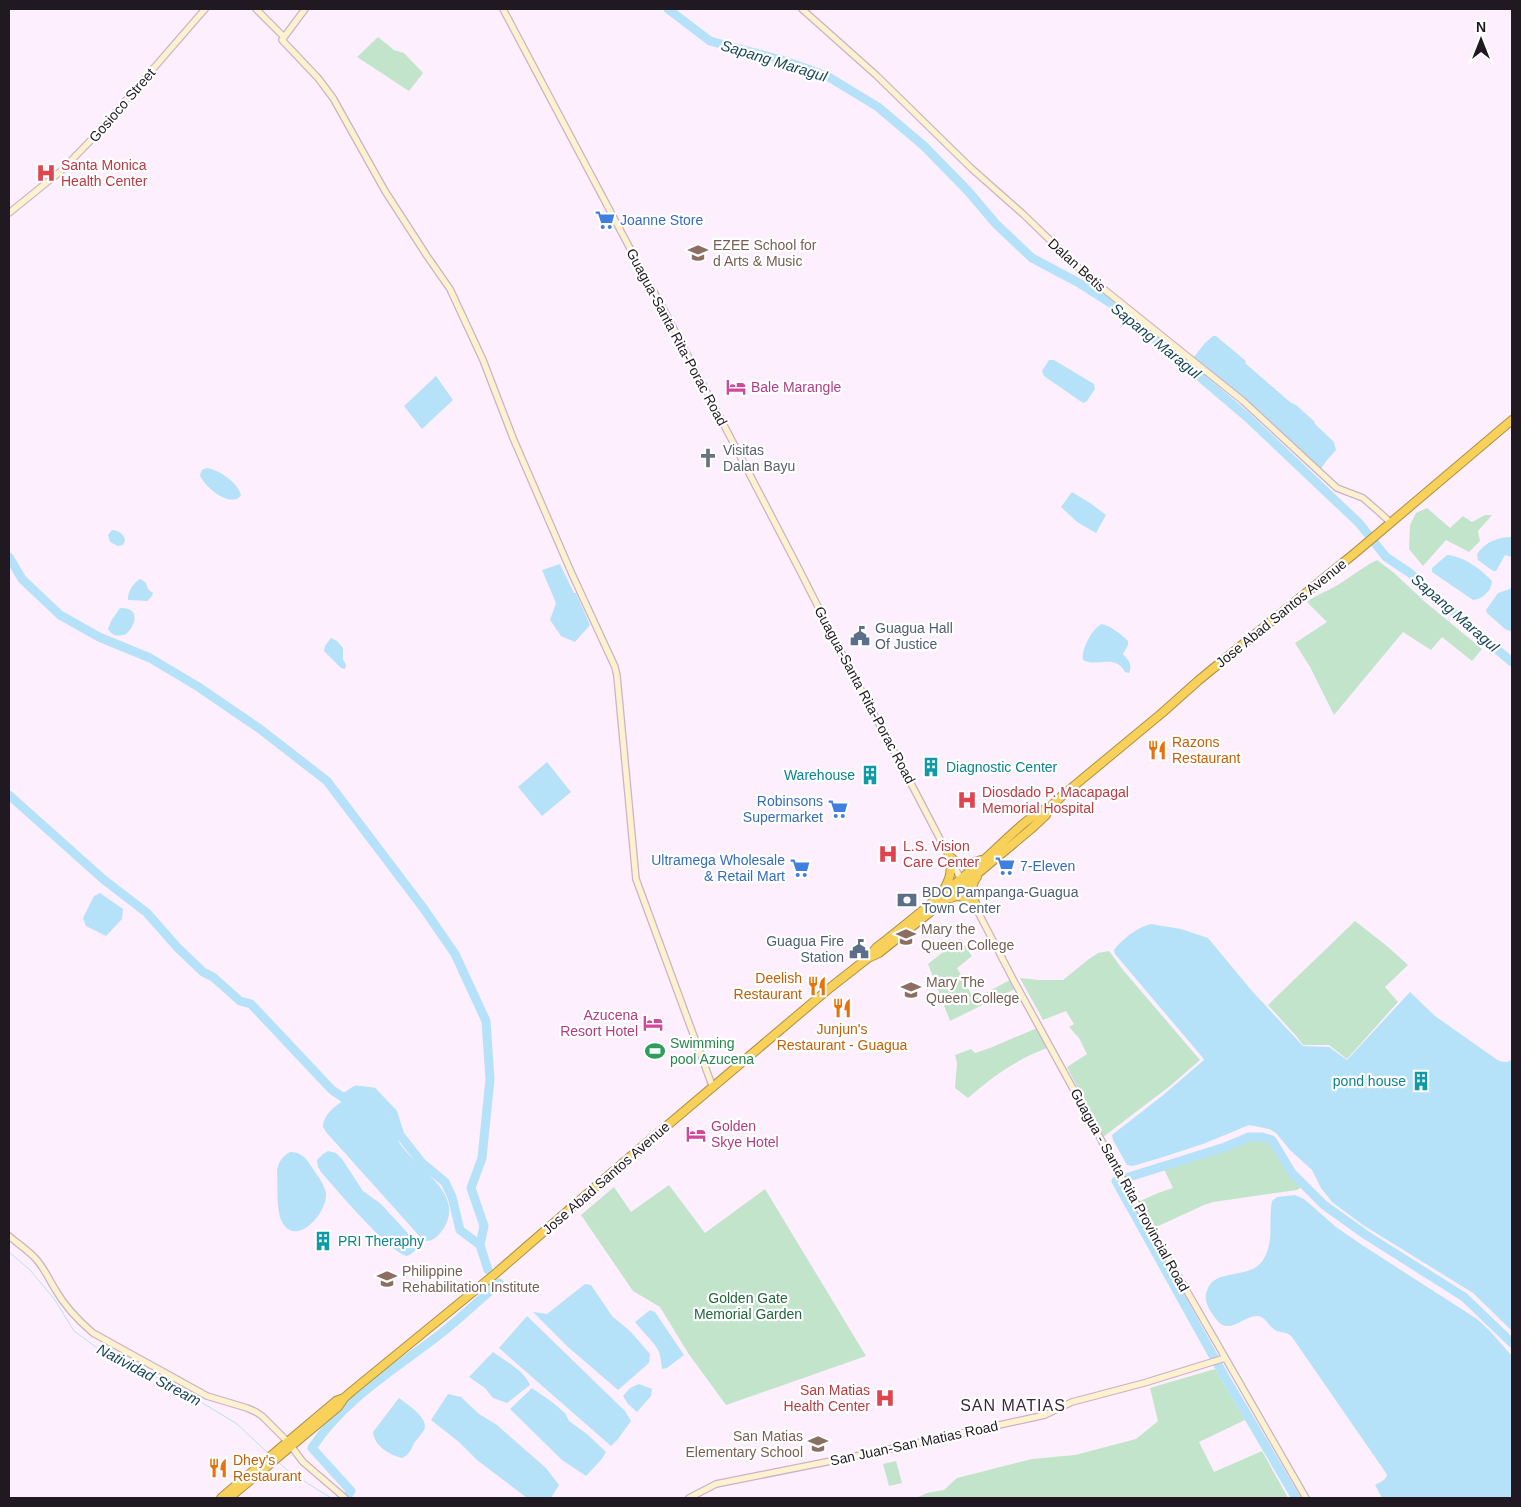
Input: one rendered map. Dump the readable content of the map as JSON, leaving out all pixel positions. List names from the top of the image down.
{
  "streets": {
    "highway": ["Jose Abad Santos Avenue"],
    "street": [
      "Gosioco Street",
      "Dalan Betis",
      "Guagua-Santa Rita-Porac Road",
      "Guagua - Santa Rita Provincial Road",
      "San Juan-San Matias Road"
    ]
  },
  "crossings": [
    ["Dalan Betis", "Jose Abad Santos Avenue"],
    ["Guagua-Santa Rita-Porac Road", "Jose Abad Santos Avenue"],
    ["Guagua-Santa Rita-Porac Road", "Guagua - Santa Rita Provincial Road"],
    ["Jose Abad Santos Avenue", "Guagua - Santa Rita Provincial Road"],
    ["Guagua - Santa Rita Provincial Road", "San Juan-San Matias Road"]
  ],
  "districts": ["SAN MATIAS"],
  "water": ["Sapang Maragul", "Natividad Stream"],
  "parks": ["Golden Gate Memorial Garden"],
  "places": {
    "hospital": [
      "Santa Monica Health Center",
      "Diosdado P. Macapagal Memorial Hospital",
      "L.S. Vision Care Center",
      "San Matias Health Center"
    ],
    "supermarket": [
      "Joanne Store",
      "Robinsons Supermarket",
      "7-Eleven",
      "Ultramega Wholesale & Retail Mart"
    ],
    "school or university": [
      "EZEE School for d Arts & Music",
      "Mary the Queen College",
      "Mary The Queen College",
      "Philippine Rehabilitation Institute",
      "San Matias Elementary School"
    ],
    "hotel": ["Bale Marangle", "Azucena Resort Hotel", "Golden Skye Hotel"],
    "church": ["Visitas Dalan Bayu"],
    "public building": ["Guagua Hall Of Justice", "Guagua Fire Station"],
    "restaurant": [
      "Razons Restaurant",
      "Deelish Restaurant",
      "Junjun's Restaurant - Guagua",
      "Dhey's Restaurant"
    ],
    "building": [
      "Diagnostic Center",
      "Warehouse",
      "pond house",
      "PRI Theraphy"
    ],
    "bank": ["BDO Pampanga-Guagua Town Center"],
    "sports": ["Swimming pool Azucena"]
  },
  "north": "top"
}
